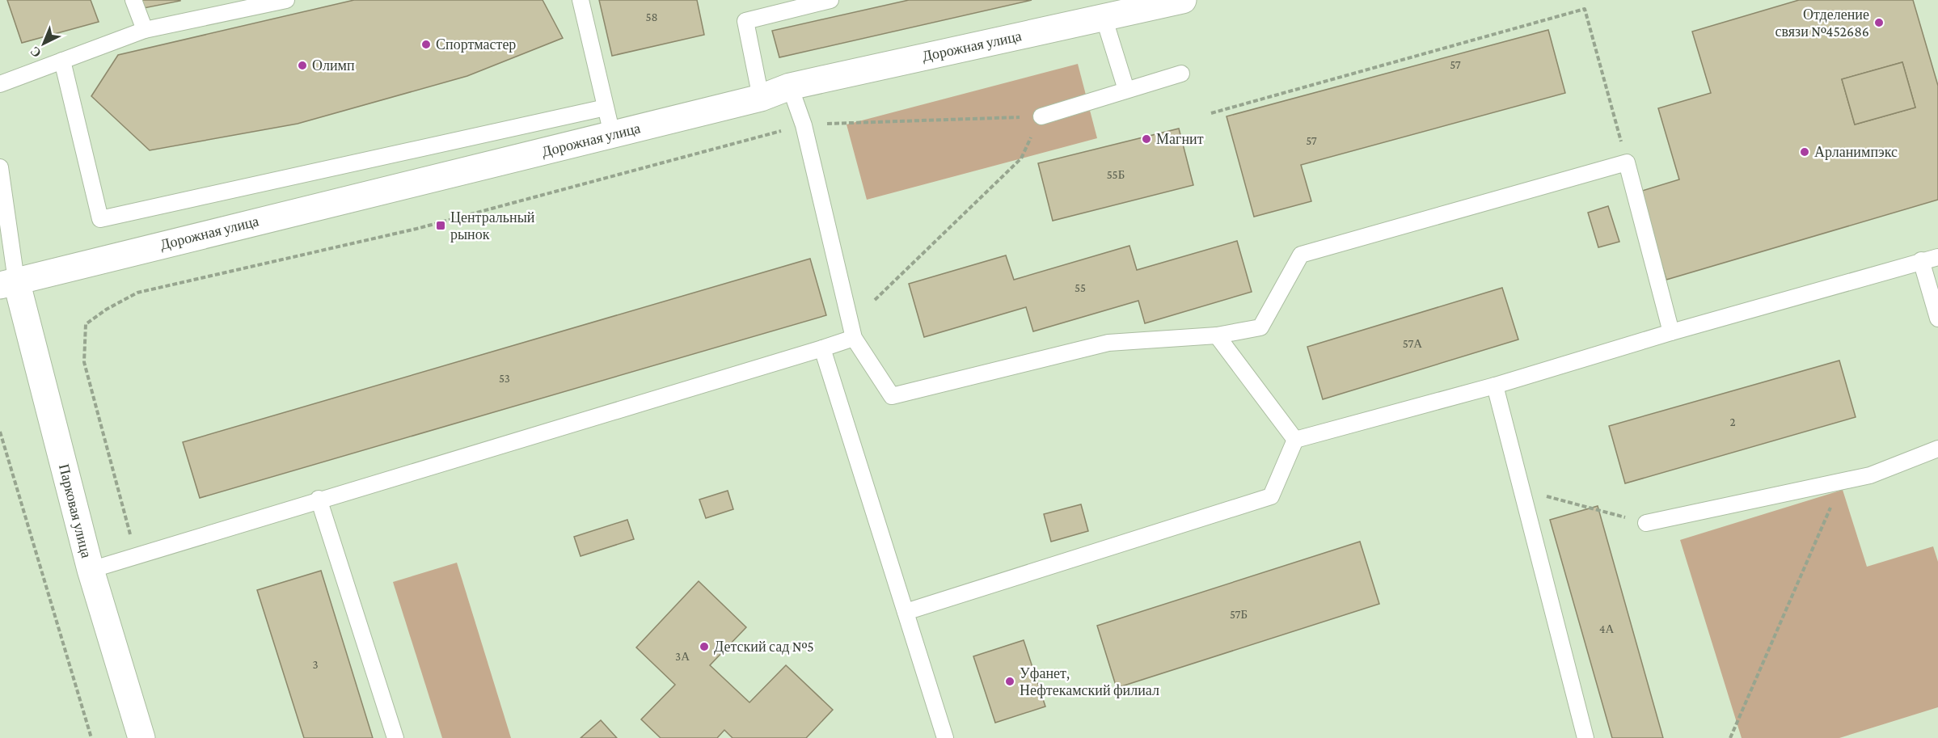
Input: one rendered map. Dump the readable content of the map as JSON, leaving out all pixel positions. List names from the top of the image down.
{
  "streets": {
    "main road": ["Дорожная улица", "Парковая улица"]
  },
  "crossings": [
    ["Дорожная улица", "Парковая улица"]
  ],
  "places": {
    "other": [
      "Отделение связи №452686",
      "Спортмастер",
      "Олимп",
      "Магнит",
      "Арланимпэкс",
      "Детский сад №5",
      "Уфанет, Нефтекамский филиал"
    ],
    "transit": ["Центральный рынок"]
  },
  "house_numbers": [
    "58",
    "57",
    "57",
    "55Б",
    "55",
    "57А",
    "53",
    "2",
    "57Б",
    "4А",
    "3А",
    "3"
  ],
  "north": "bottom left"
}
